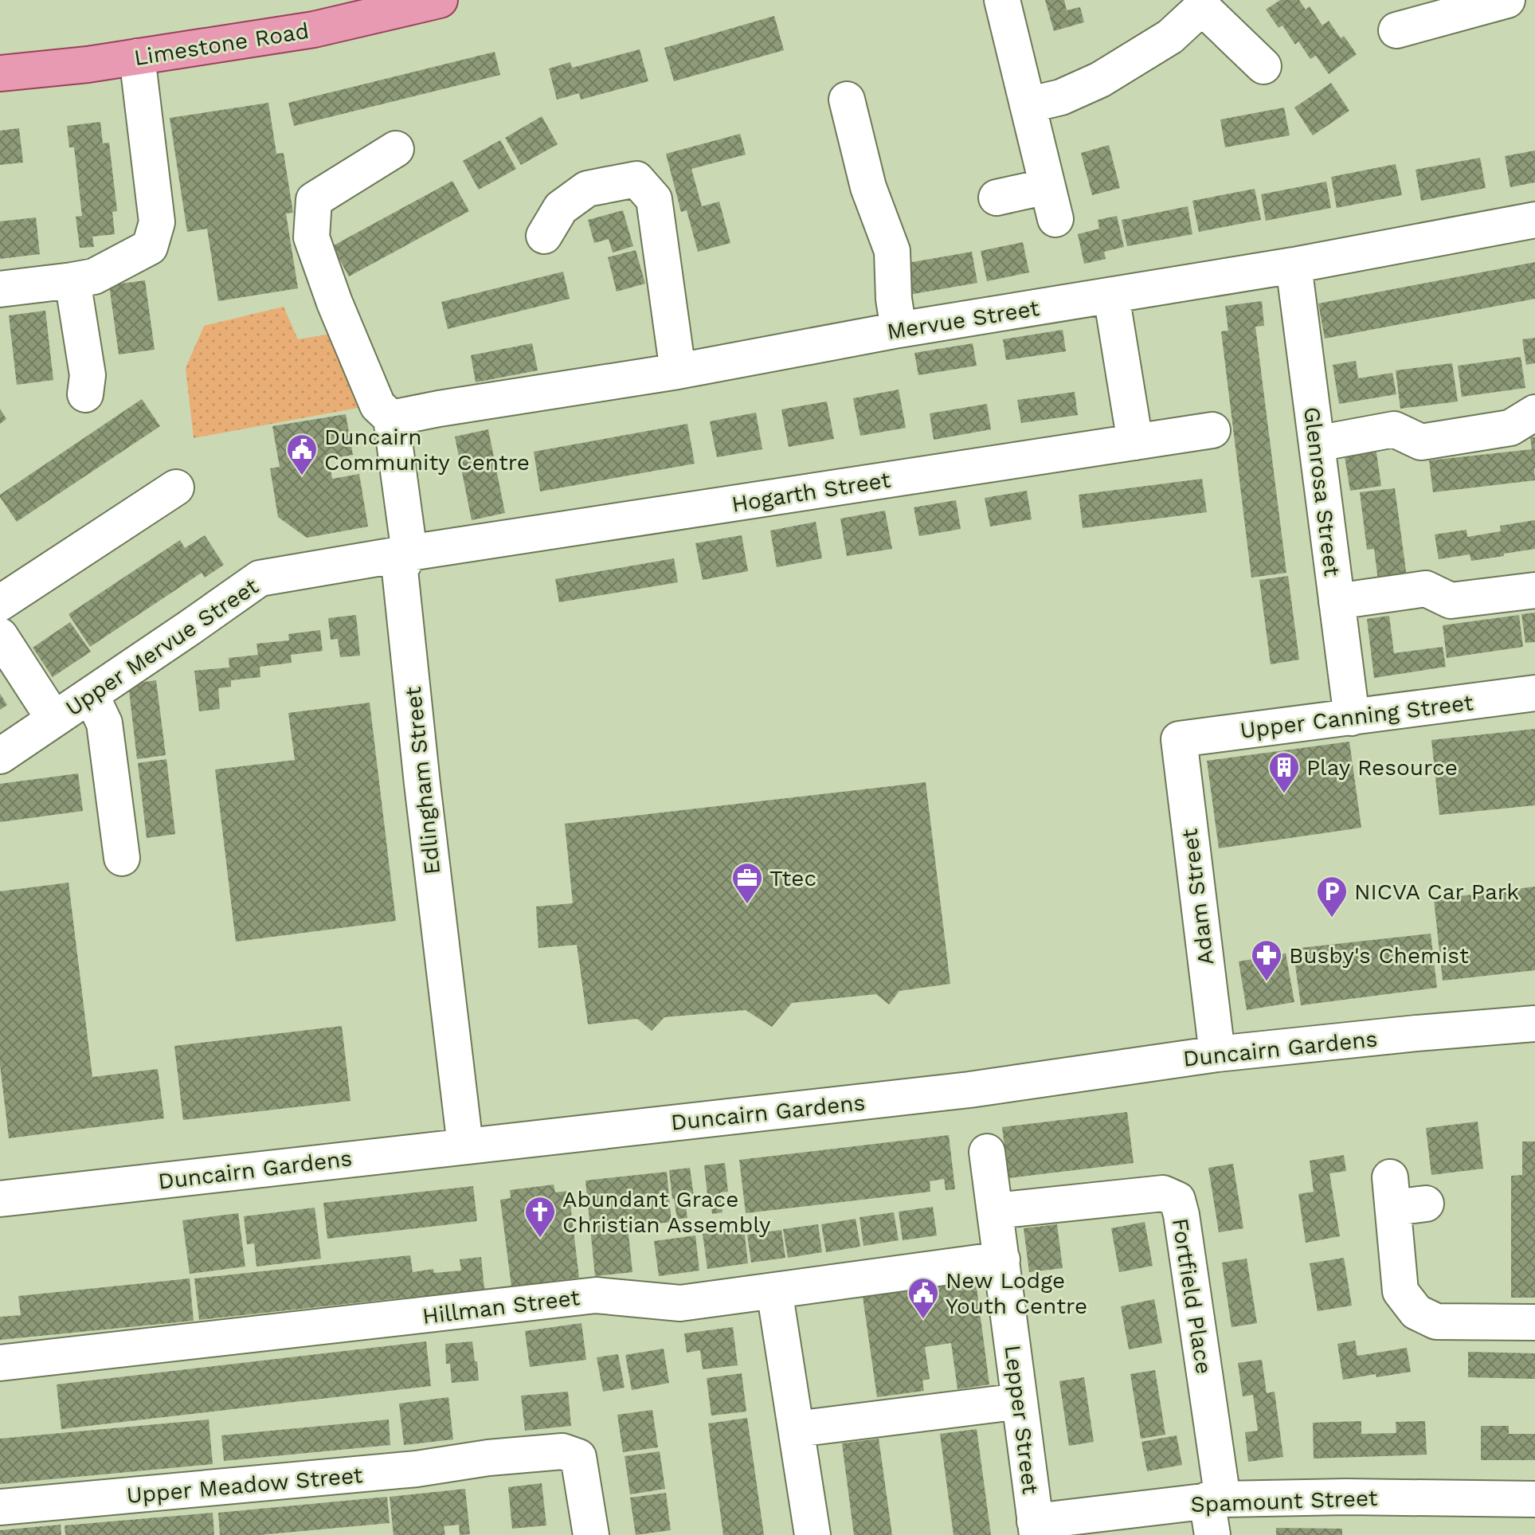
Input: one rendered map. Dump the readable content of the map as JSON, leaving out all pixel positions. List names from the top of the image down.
{
  "streets": {
    "main road": ["Limestone Road"],
    "street": [
      "Mervue Street",
      "Hogarth Street",
      "Glenrosa Street",
      "Upper Mervue Street",
      "Upper Canning Street",
      "Edlingham Street",
      "Adam Street",
      "Duncairn Gardens",
      "Fortfield Place",
      "Hillman Street",
      "Lepper Street",
      "Upper Meadow Street",
      "Spamount Street"
    ]
  },
  "crossings": [
    ["Mervue Street", "Glenrosa Street"],
    ["Mervue Street", "Edlingham Street"],
    ["Hogarth Street", "Upper Mervue Street"],
    ["Hogarth Street", "Edlingham Street"],
    ["Glenrosa Street", "Upper Canning Street"],
    ["Upper Mervue Street", "Edlingham Street"],
    ["Upper Canning Street", "Adam Street"],
    ["Edlingham Street", "Duncairn Gardens"],
    ["Adam Street", "Duncairn Gardens"],
    ["Fortfield Place", "Lepper Street"],
    ["Fortfield Place", "Spamount Street"],
    ["Hillman Street", "Lepper Street"],
    ["Lepper Street", "Spamount Street"]
  ],
  "places": {
    "public building": ["Duncairn Community Centre", "New Lodge Youth Centre"],
    "building": ["Play Resource"],
    "office": ["Ttec"],
    "parking": ["NICVA Car Park"],
    "pharmacy": ["Busby's Chemist"],
    "church": ["Abundant Grace Christian Assembly"]
  }
}
